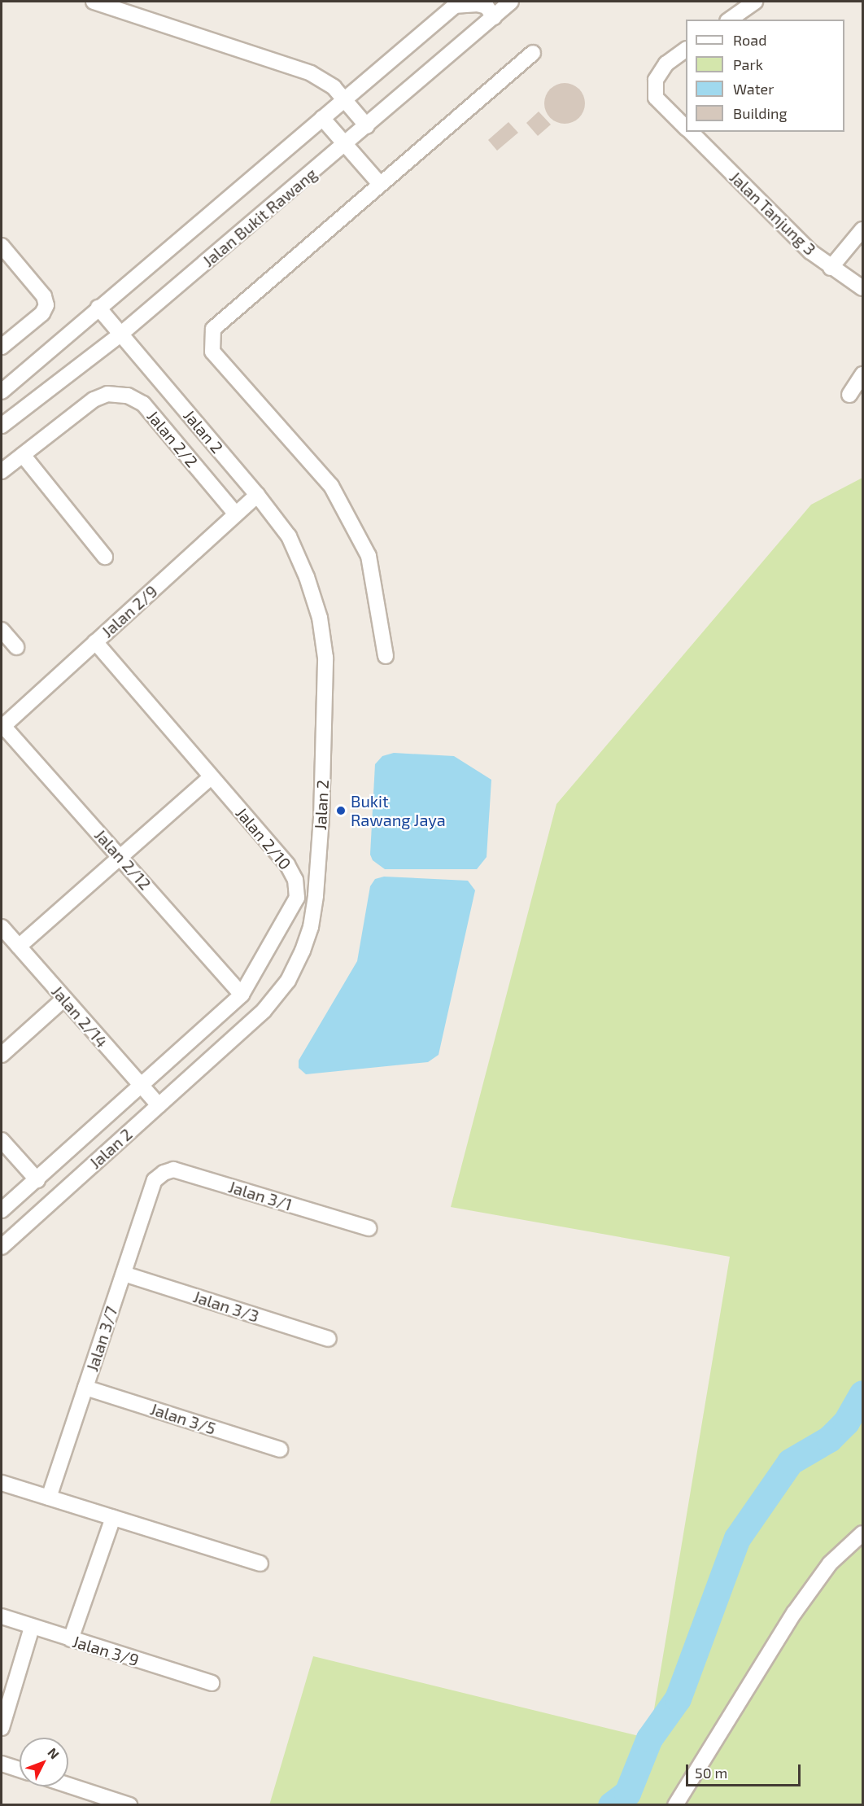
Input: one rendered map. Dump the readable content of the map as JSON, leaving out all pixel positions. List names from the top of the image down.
{
  "streets": {
    "street": [
      "Jalan Tanjung 3",
      "Jalan Bukit Rawang",
      "Jalan 2",
      "Jalan 2/2",
      "Jalan 2/9",
      "Jalan 2/10",
      "Jalan 2/12",
      "Jalan 2/14",
      "Jalan 3/1",
      "Jalan 3/3",
      "Jalan 3/7",
      "Jalan 3/5",
      "Jalan 3/9"
    ]
  },
  "crossings": [
    ["Jalan Bukit Rawang", "Jalan 2"],
    ["Jalan 2", "Jalan 2/9"],
    ["Jalan 2", "Jalan 2/14"],
    ["Jalan 2/2", "Jalan 2/9"],
    ["Jalan 2/9", "Jalan 2/10"],
    ["Jalan 2/9", "Jalan 2/12"],
    ["Jalan 2/10", "Jalan 2/12"],
    ["Jalan 2/10", "Jalan 2/14"],
    ["Jalan 3/1", "Jalan 3/7"],
    ["Jalan 3/3", "Jalan 3/7"],
    ["Jalan 3/7", "Jalan 3/5"]
  ],
  "places": ["Bukit Rawang Jaya"],
  "legend": [
    "Road",
    "Park",
    "Water",
    "Building"
  ],
  "scale_bar": "50 m",
  "north": "top right"
}
